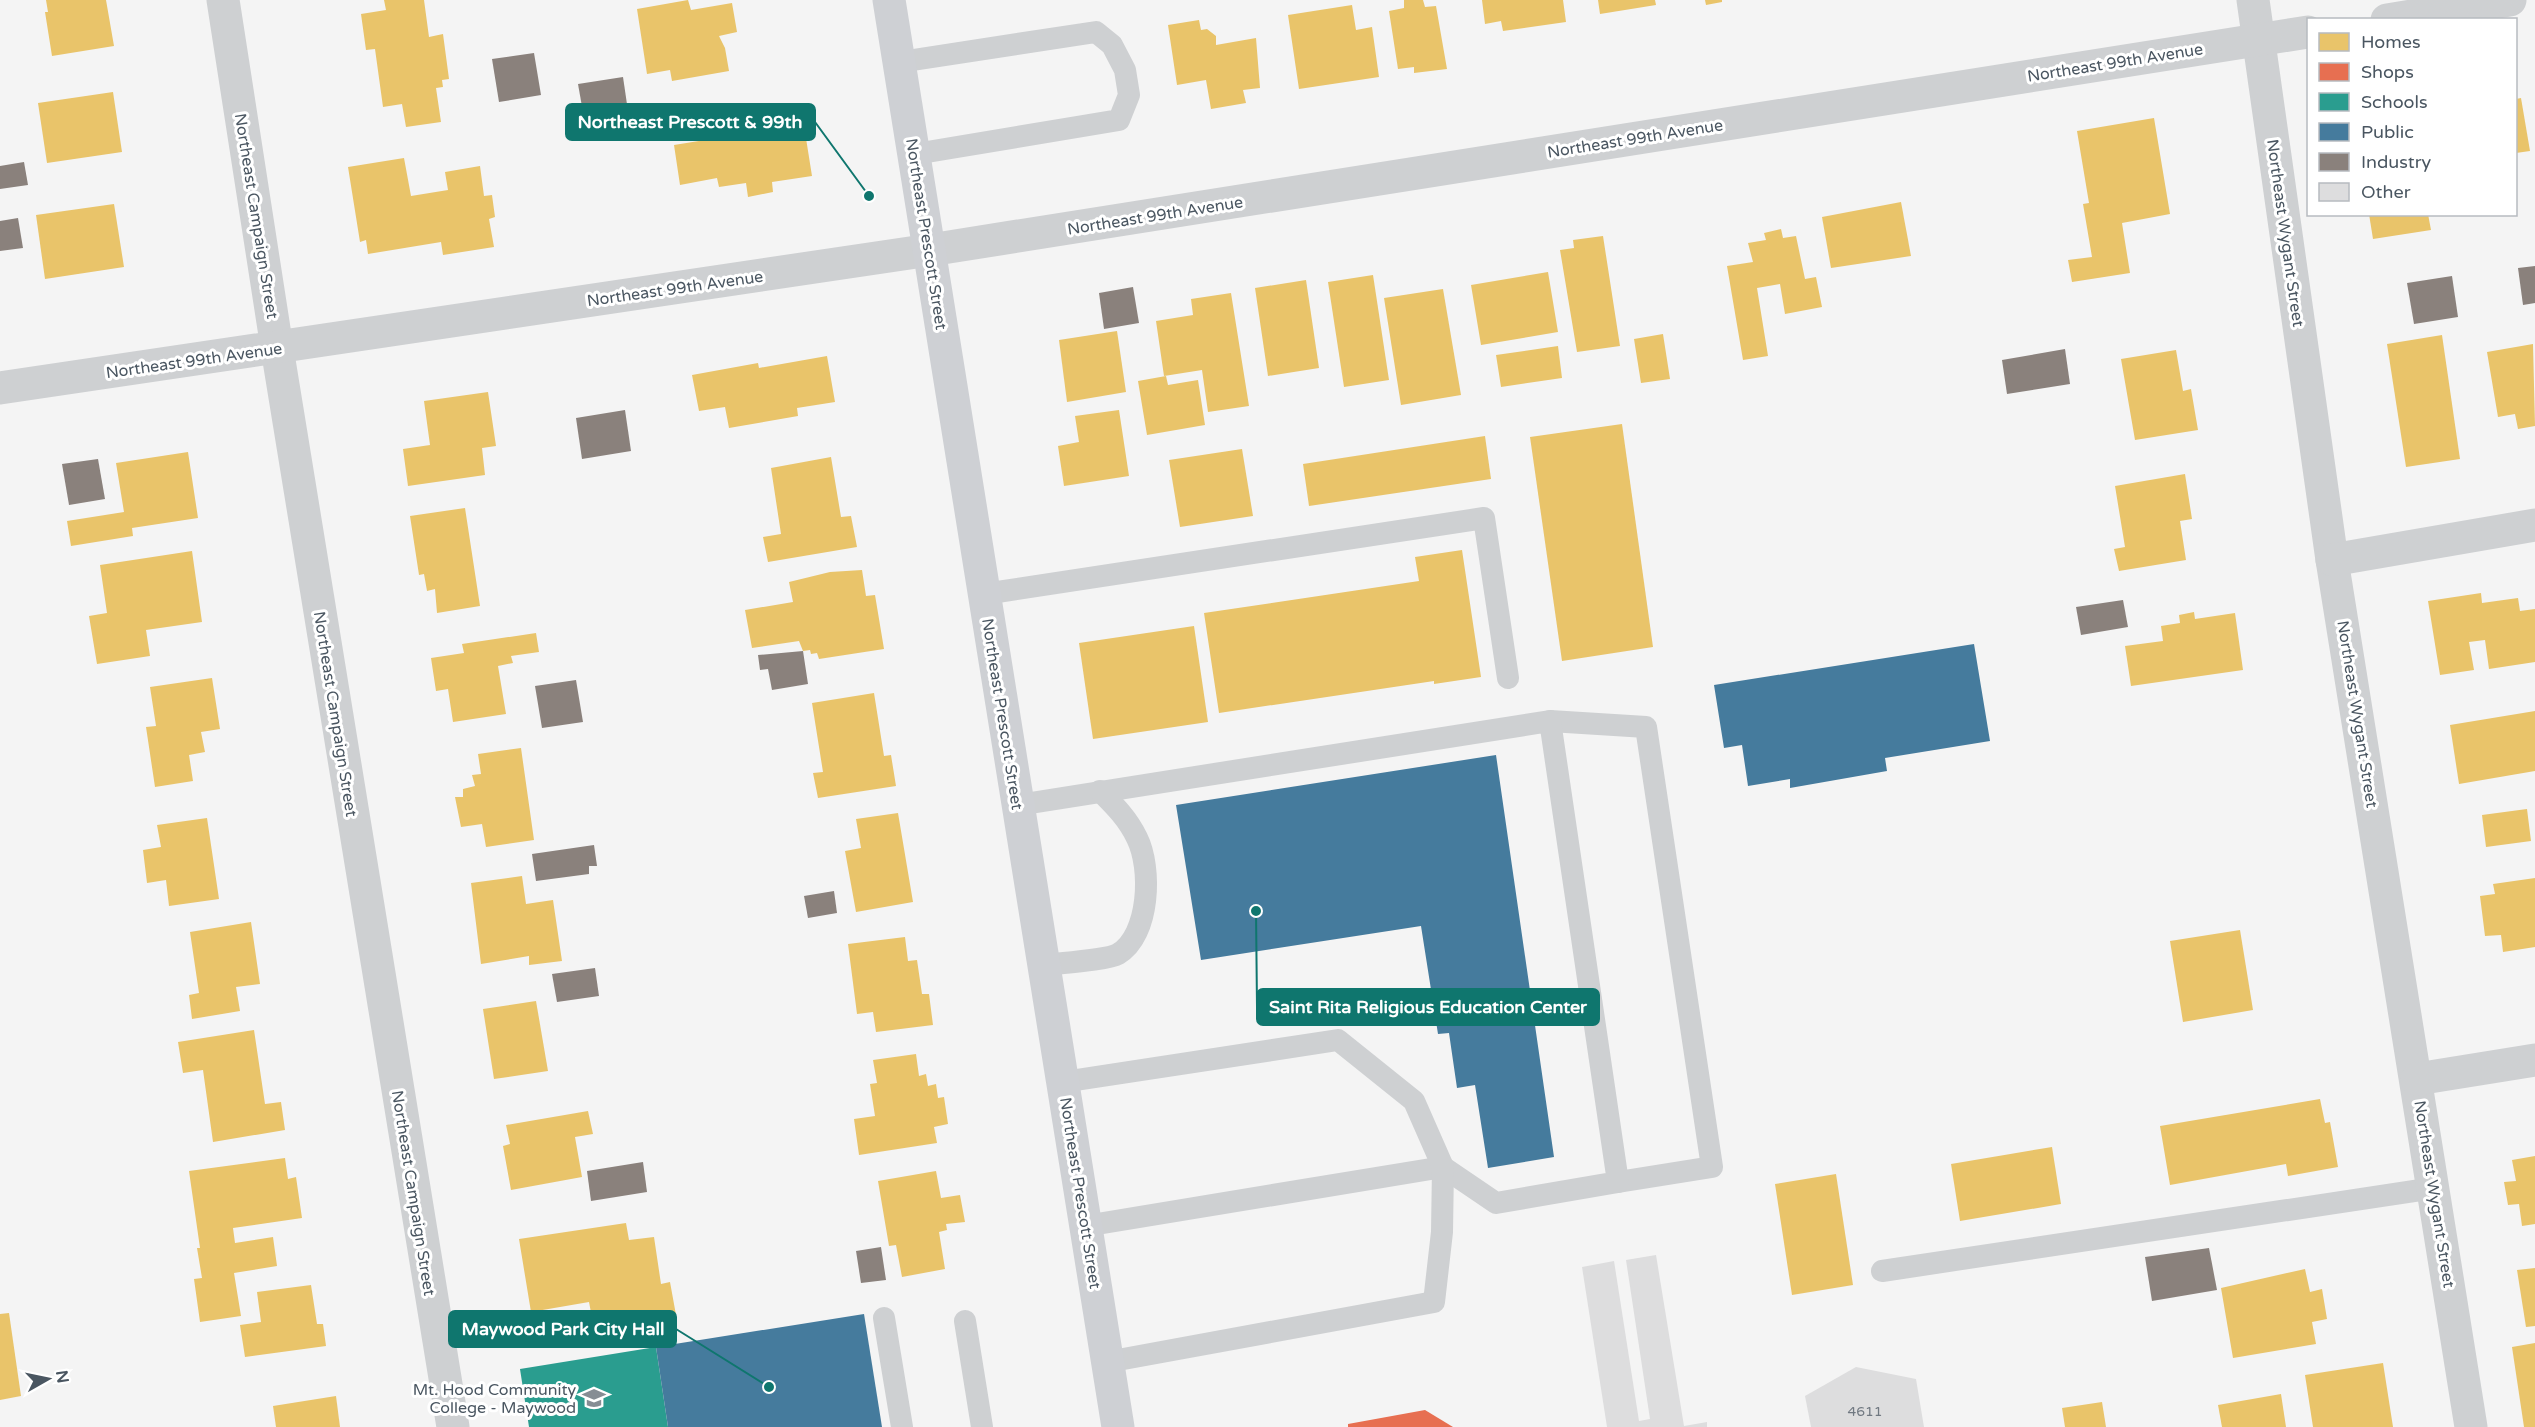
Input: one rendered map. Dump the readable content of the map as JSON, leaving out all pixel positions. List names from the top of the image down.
{
  "streets": {
    "street": [
      "Northeast 99th Avenue",
      "Northeast Campaign Street",
      "Northeast Wygant Street",
      "Northeast Prescott Street"
    ]
  },
  "crossings": [
    ["Northeast 99th Avenue", "Northeast Campaign Street"],
    ["Northeast 99th Avenue", "Northeast Wygant Street"],
    ["Northeast 99th Avenue", "Northeast Prescott Street"]
  ],
  "places": {
    "other": ["Northeast Prescott & 99th", "Saint Rita Religious Education Center", "Maywood Park City Hall"],
    "school or university": ["Mt. Hood Community College - Maywood"]
  },
  "house_numbers": ["4611"],
  "legend": [
    "Homes",
    "Shops",
    "Schools",
    "Public",
    "Industry",
    "Other"
  ],
  "north": "right"
}
